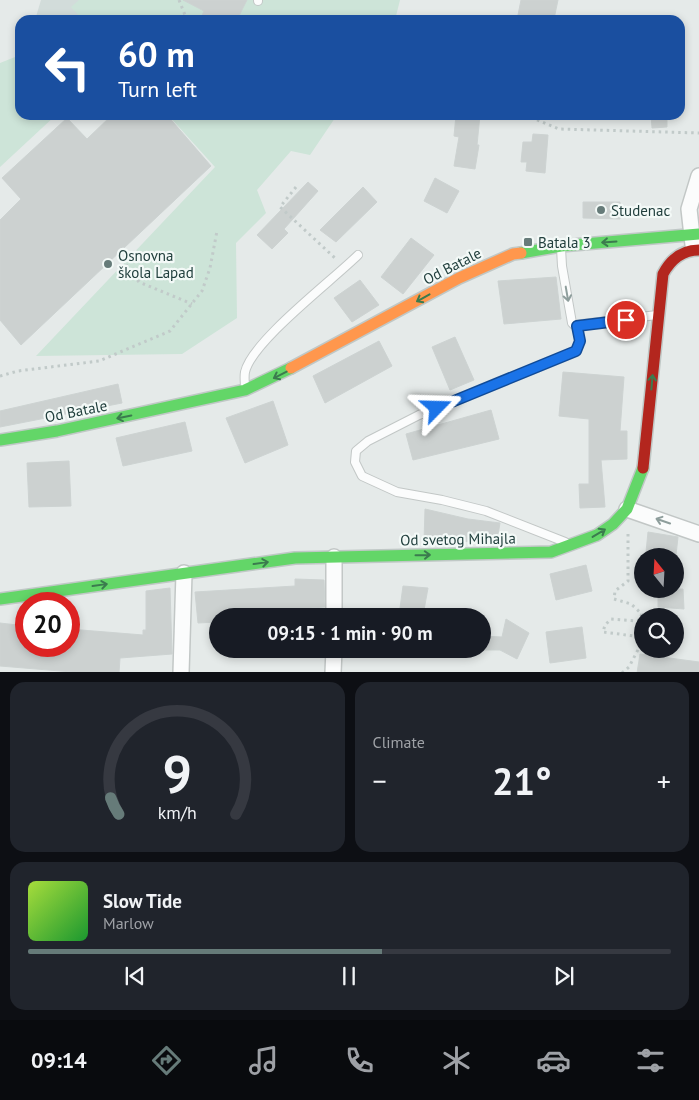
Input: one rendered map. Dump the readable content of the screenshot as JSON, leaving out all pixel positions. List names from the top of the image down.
{
  "streets": {
    "main road": ["Od Batale", "Od svetog Mihajla"]
  },
  "one_way": ["Od Batale", "Od svetog Mihajla"],
  "places": {
    "other": ["Studenac", "Osnovna škola Lapad"],
    "transit": ["Batala 3"]
  },
  "north": "top",
  "page": {
    "turn": ["60 m", "Turn left"],
    "limit": "20",
    "trip": "09:15 · 1 min · 90 m",
    "tile": "Climate",
    "heat": ["−", "21°", "+"],
    "song": ["Slow Tide", "Marlow"],
    "tabs": "09:14",
    "gauge": ["9", "km/h"]
  }
}
